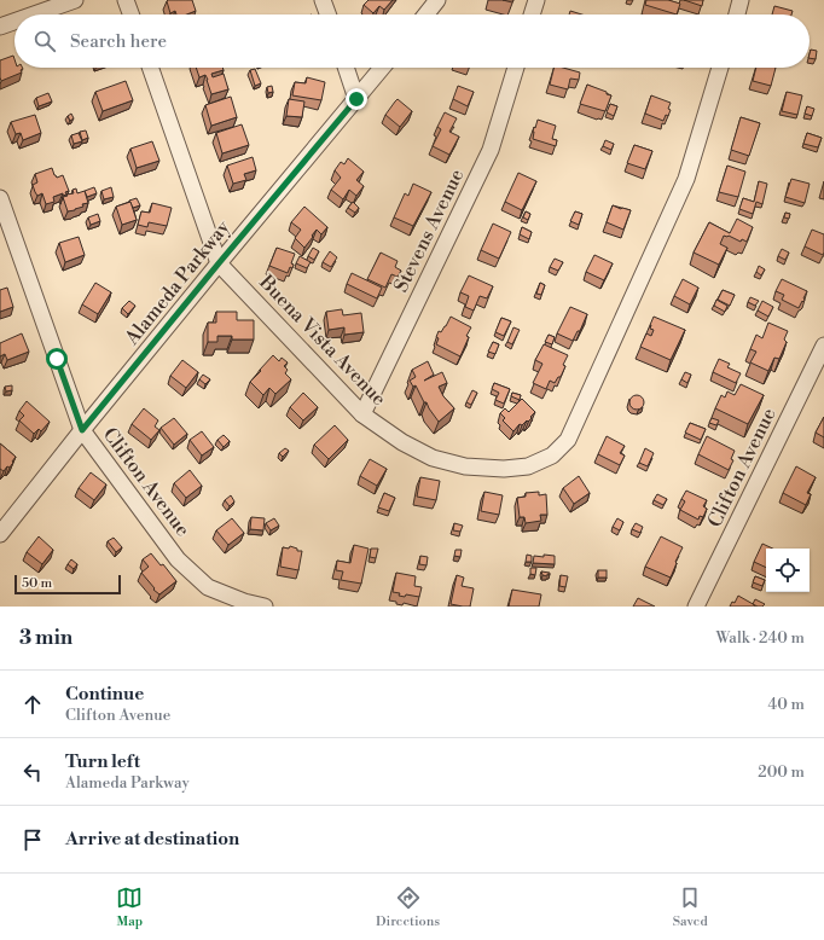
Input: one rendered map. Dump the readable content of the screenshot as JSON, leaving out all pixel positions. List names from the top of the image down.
{
  "streets": {
    "street": [
      "Stevens Avenue",
      "Alameda Parkway",
      "Buena Vista Avenue",
      "Clifton Avenue"
    ]
  },
  "crossings": [
    ["Stevens Avenue", "Buena Vista Avenue"],
    ["Alameda Parkway", "Buena Vista Avenue"],
    ["Alameda Parkway", "Clifton Avenue"]
  ],
  "scale_bar": "50 m",
  "page": {
    "search": "Search here",
    "scale": "50 m",
    "heading": ["3 min", "Walk · 240 m"],
    "list": [
      ["Continue", "Clifton Avenue", "40 m"],
      ["Turn left", "Alameda Parkway", "200 m"],
      "Arrive at destination"
    ],
    "nav": ["Map", "Directions", "Saved"]
  }
}
